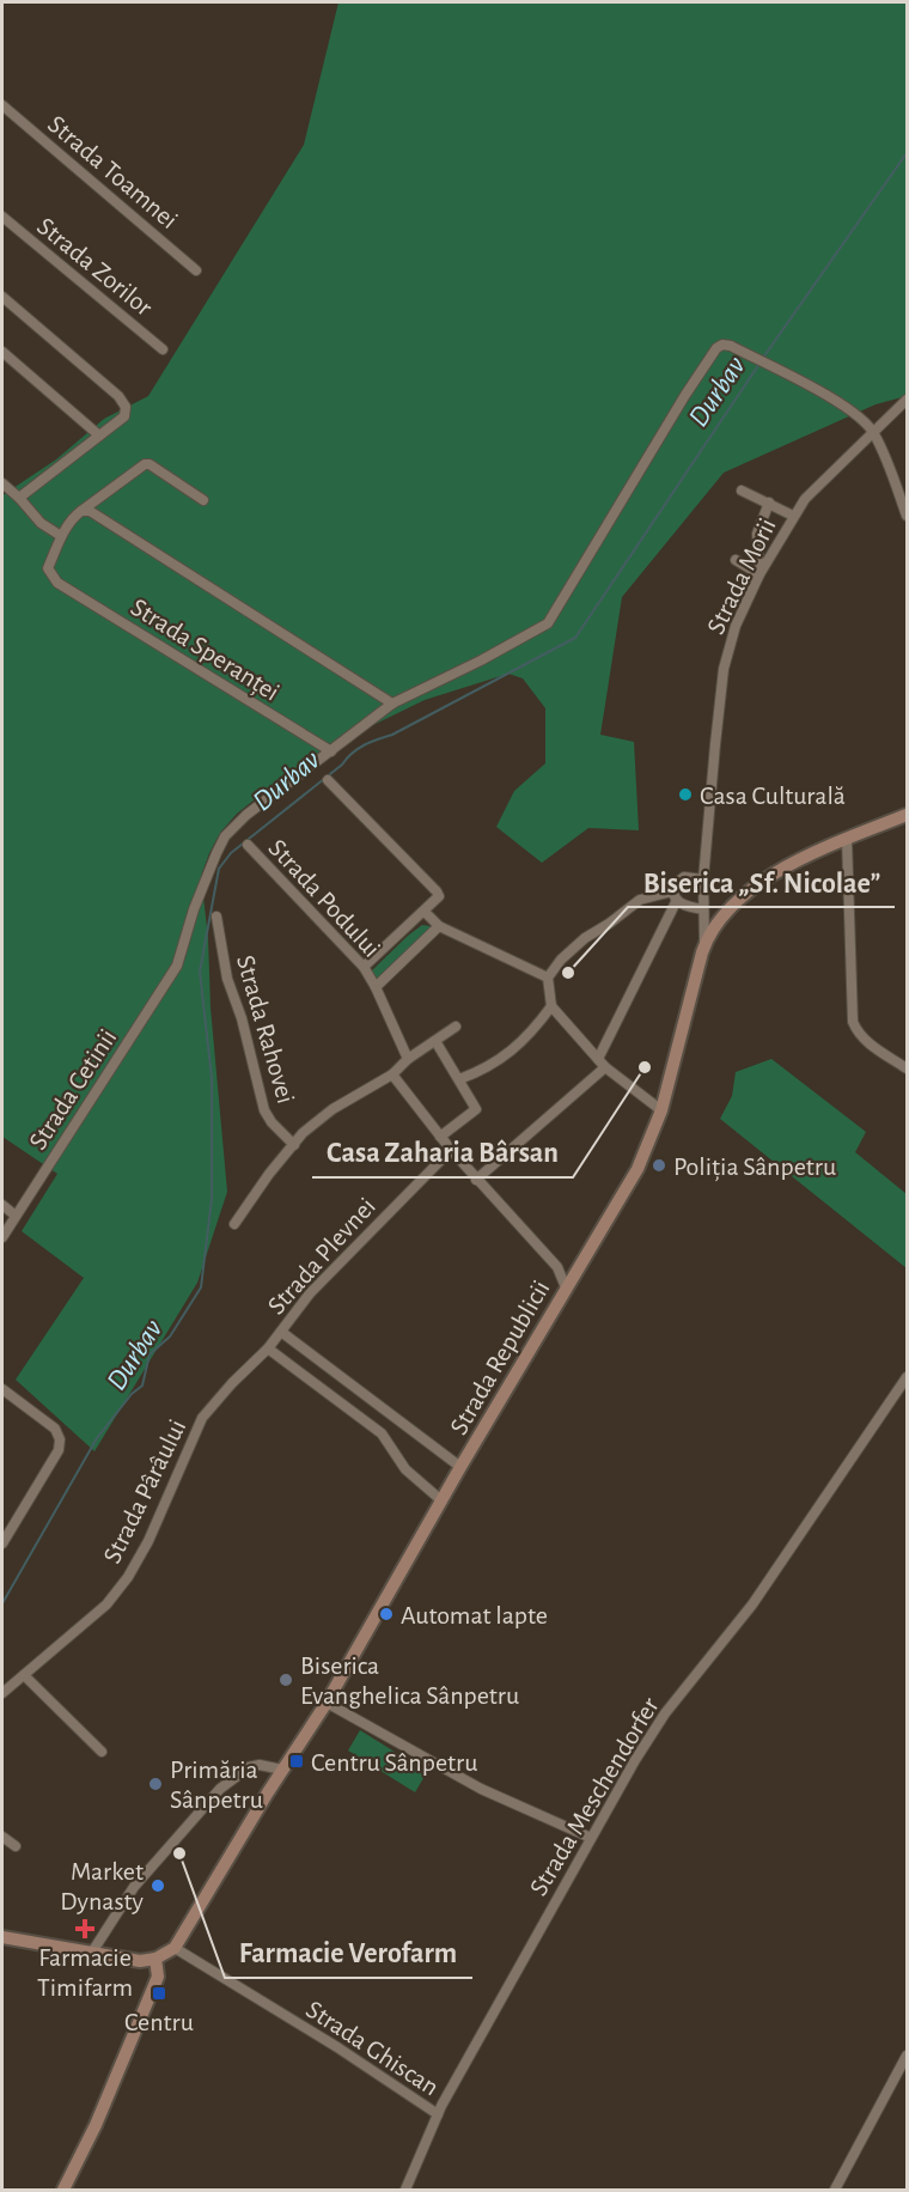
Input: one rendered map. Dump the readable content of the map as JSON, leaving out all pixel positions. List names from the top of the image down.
{
  "streets": {
    "main road": ["Strada Republicii"],
    "street": [
      "Strada Toamnei",
      "Strada Zorilor",
      "Strada Morii",
      "Strada Speranței",
      "Strada Podului",
      "Strada Rahovei",
      "Strada Cetinii",
      "Strada Plevnei",
      "Strada Pârâului",
      "Strada Meschendorfer",
      "Strada Ghiscan"
    ]
  },
  "crossings": [
    ["Strada Morii", "Strada Cetinii"],
    ["Strada Morii", "Strada Republicii"],
    ["Strada Speranței", "Strada Cetinii"],
    ["Strada Podului", "Strada Rahovei"],
    ["Strada Plevnei", "Strada Republicii"],
    ["Strada Plevnei", "Strada Pârâului"],
    ["Strada Republicii", "Strada Ghiscan"],
    ["Strada Meschendorfer", "Strada Ghiscan"]
  ],
  "water": ["Durbav"],
  "places": {
    "other": [
      "Casa Culturală",
      "Biserica „Sf. Nicolae”",
      "Casa Zaharia Bârsan",
      "Poliția Sânpetru",
      "Automat lapte",
      "Biserica Evanghelica Sânpetru",
      "Primăria Sânpetru",
      "Farmacie Verofarm",
      "Market Dynasty"
    ],
    "transit": ["Centru Sânpetru", "Centru"],
    "health": ["Farmacie Timifarm"]
  }
}
